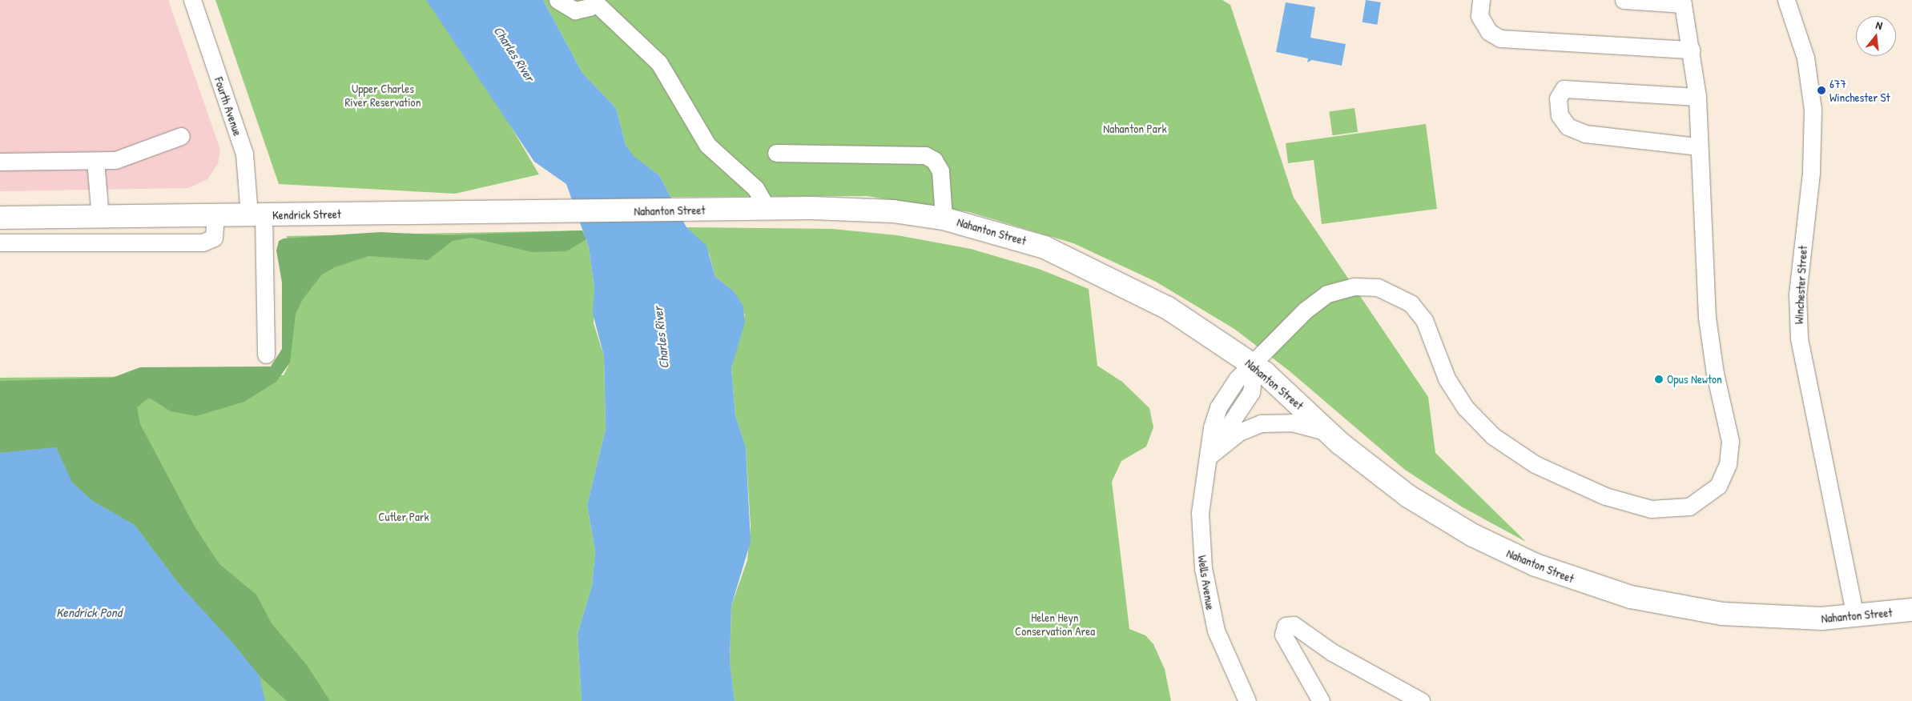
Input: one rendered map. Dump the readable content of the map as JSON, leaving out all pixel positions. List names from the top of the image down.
{
  "streets": {
    "main road": ["Nahanton Street", "Kendrick Street"],
    "street": ["Fourth Avenue", "Winchester Street", "Wells Avenue"]
  },
  "crossings": [
    ["Fourth Avenue", "Kendrick Street"],
    ["Nahanton Street", "Kendrick Street"],
    ["Nahanton Street", "Winchester Street"],
    ["Nahanton Street", "Wells Avenue"]
  ],
  "water": ["Charles River", "Kendrick Pond"],
  "parks": [
    "Upper Charles River Reservation",
    "Nahanton Park",
    "Cutler Park",
    "Helen Heyn Conservation Area"
  ],
  "places": ["677 Winchester St", "Opus Newton"],
  "north": "top"
}
